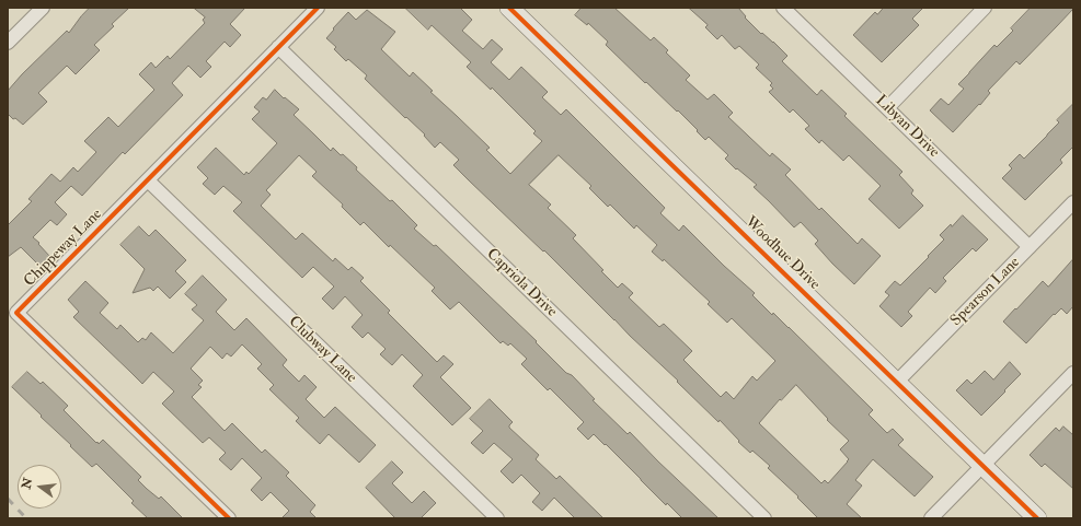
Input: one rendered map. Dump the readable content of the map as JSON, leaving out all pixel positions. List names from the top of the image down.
{
  "streets": {
    "street": [
      "Libyan Drive",
      "Chippeway Lane",
      "Woodhue Drive",
      "Capriola Drive",
      "Spearson Lane",
      "Clubway Lane"
    ]
  },
  "crossings": [
    ["Libyan Drive", "Spearson Lane"],
    ["Chippeway Lane", "Capriola Drive"],
    ["Chippeway Lane", "Clubway Lane"],
    ["Woodhue Drive", "Spearson Lane"]
  ],
  "north": "left"
}
